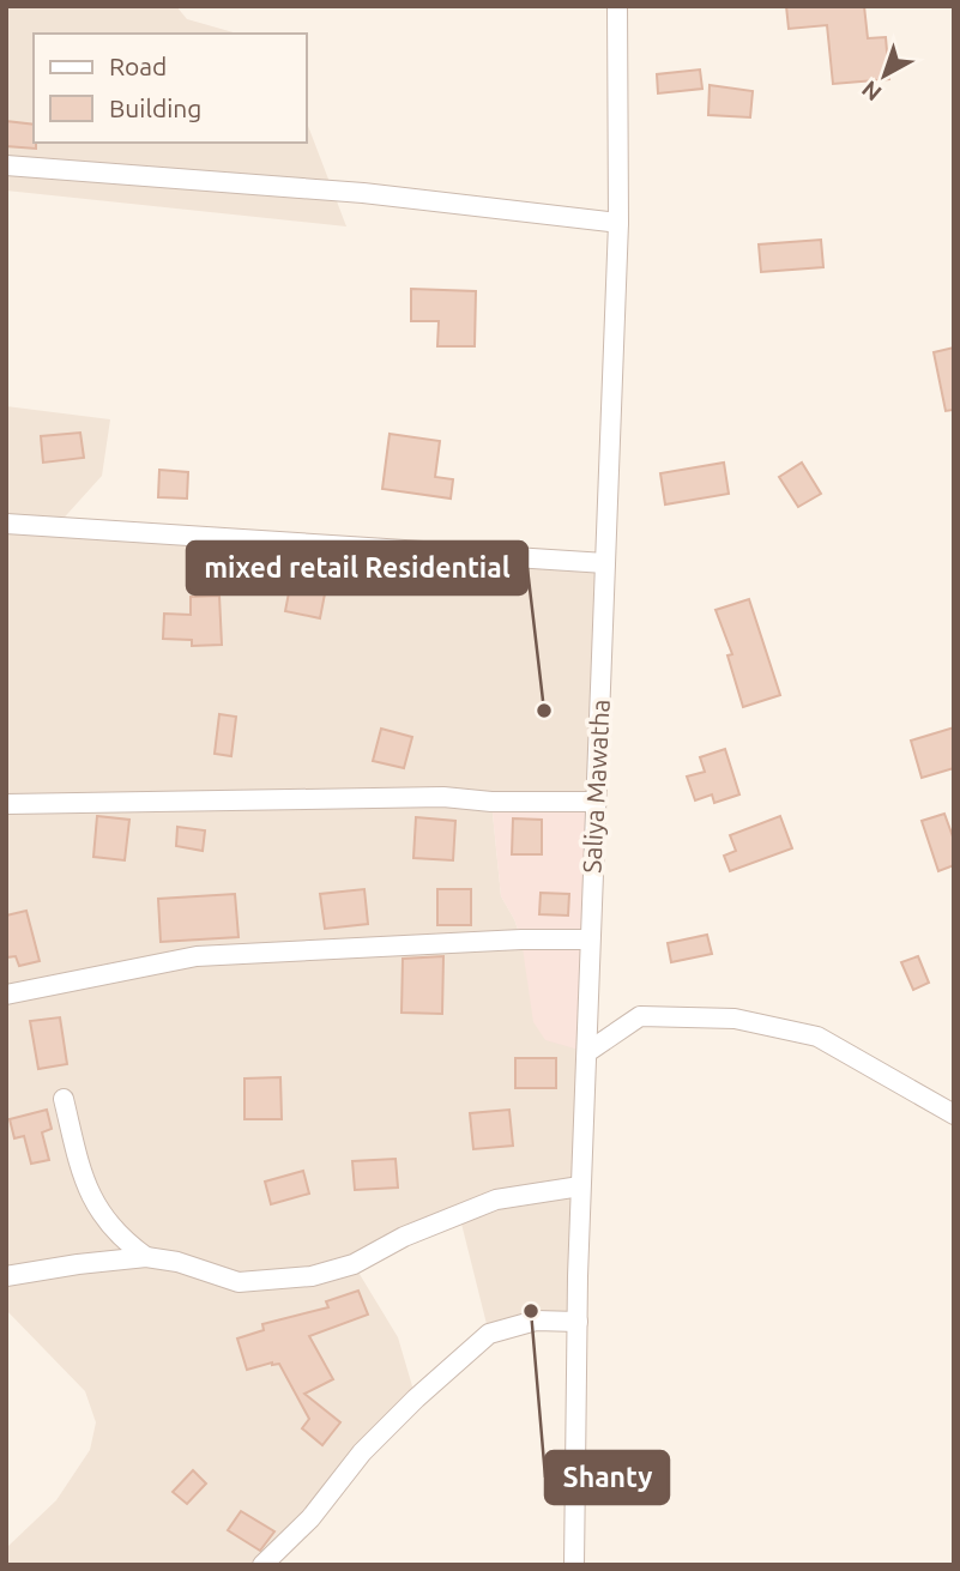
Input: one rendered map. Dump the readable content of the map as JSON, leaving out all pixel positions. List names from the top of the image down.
{
  "streets": {
    "street": ["Saliya Mawatha"]
  },
  "places": ["mixed retail Residential", "Shanty"],
  "legend": ["Road", "Building"],
  "north": "bottom left"
}
